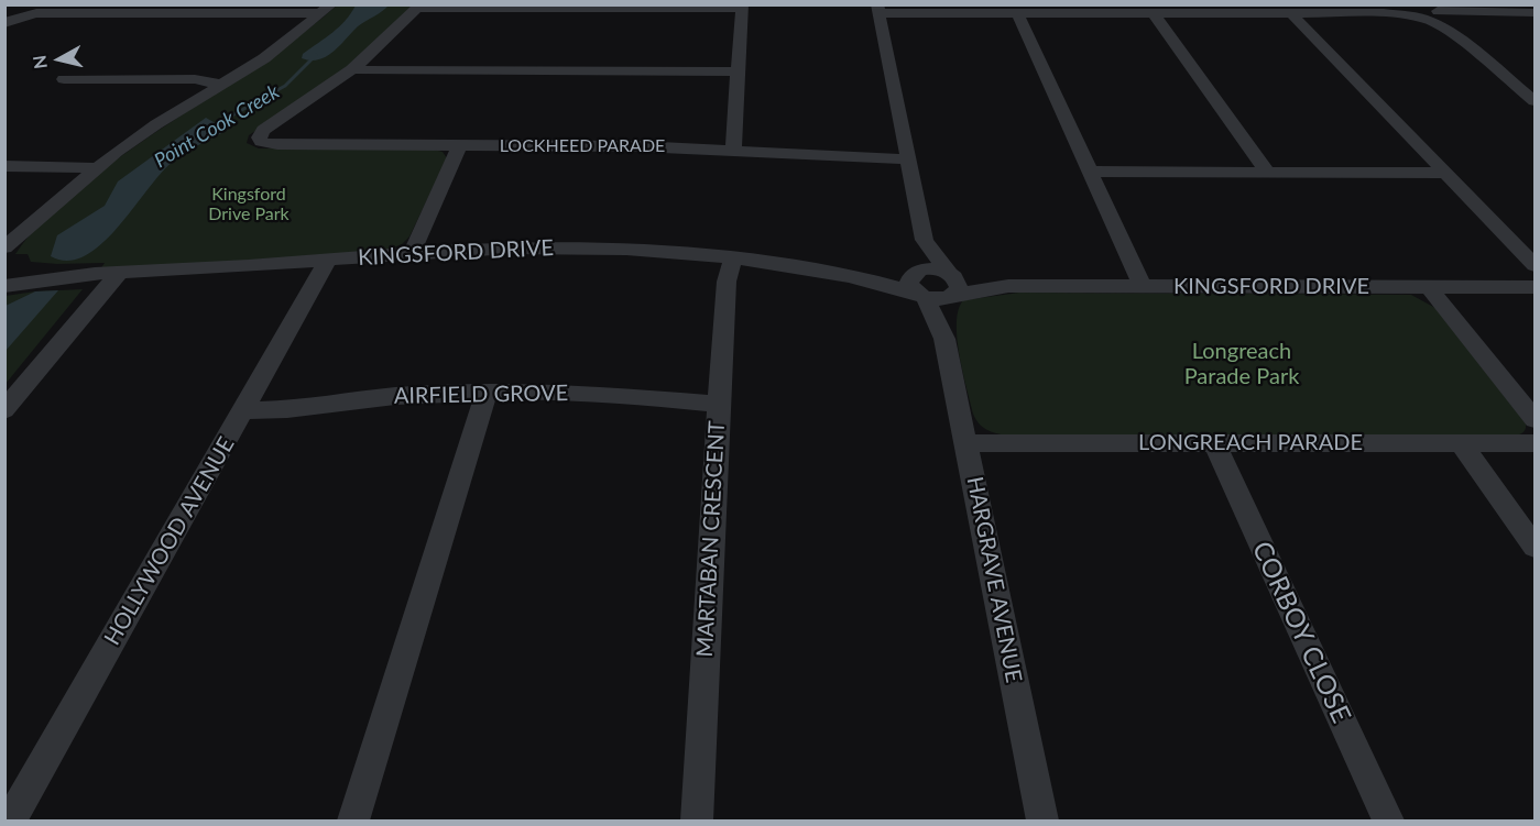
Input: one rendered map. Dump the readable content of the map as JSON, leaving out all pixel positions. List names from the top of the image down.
{
  "streets": {
    "street": [
      "LOCKHEED PARADE",
      "KINGSFORD DRIVE",
      "AIRFIELD GROVE",
      "LONGREACH PARADE",
      "MARTABAN CRESCENT",
      "HOLLYWOOD AVENUE",
      "HARGRAVE AVENUE",
      "CORBOY CLOSE"
    ]
  },
  "crossings": [
    ["KINGSFORD DRIVE", "MARTABAN CRESCENT"],
    ["KINGSFORD DRIVE", "HOLLYWOOD AVENUE"],
    ["KINGSFORD DRIVE", "HARGRAVE AVENUE"],
    ["AIRFIELD GROVE", "MARTABAN CRESCENT"],
    ["AIRFIELD GROVE", "HOLLYWOOD AVENUE"],
    ["LONGREACH PARADE", "HARGRAVE AVENUE"],
    ["LONGREACH PARADE", "CORBOY CLOSE"]
  ],
  "water": ["Point Cook Creek"],
  "parks": ["Kingsford Drive Park", "Longreach Parade Park"],
  "north": "left"
}
